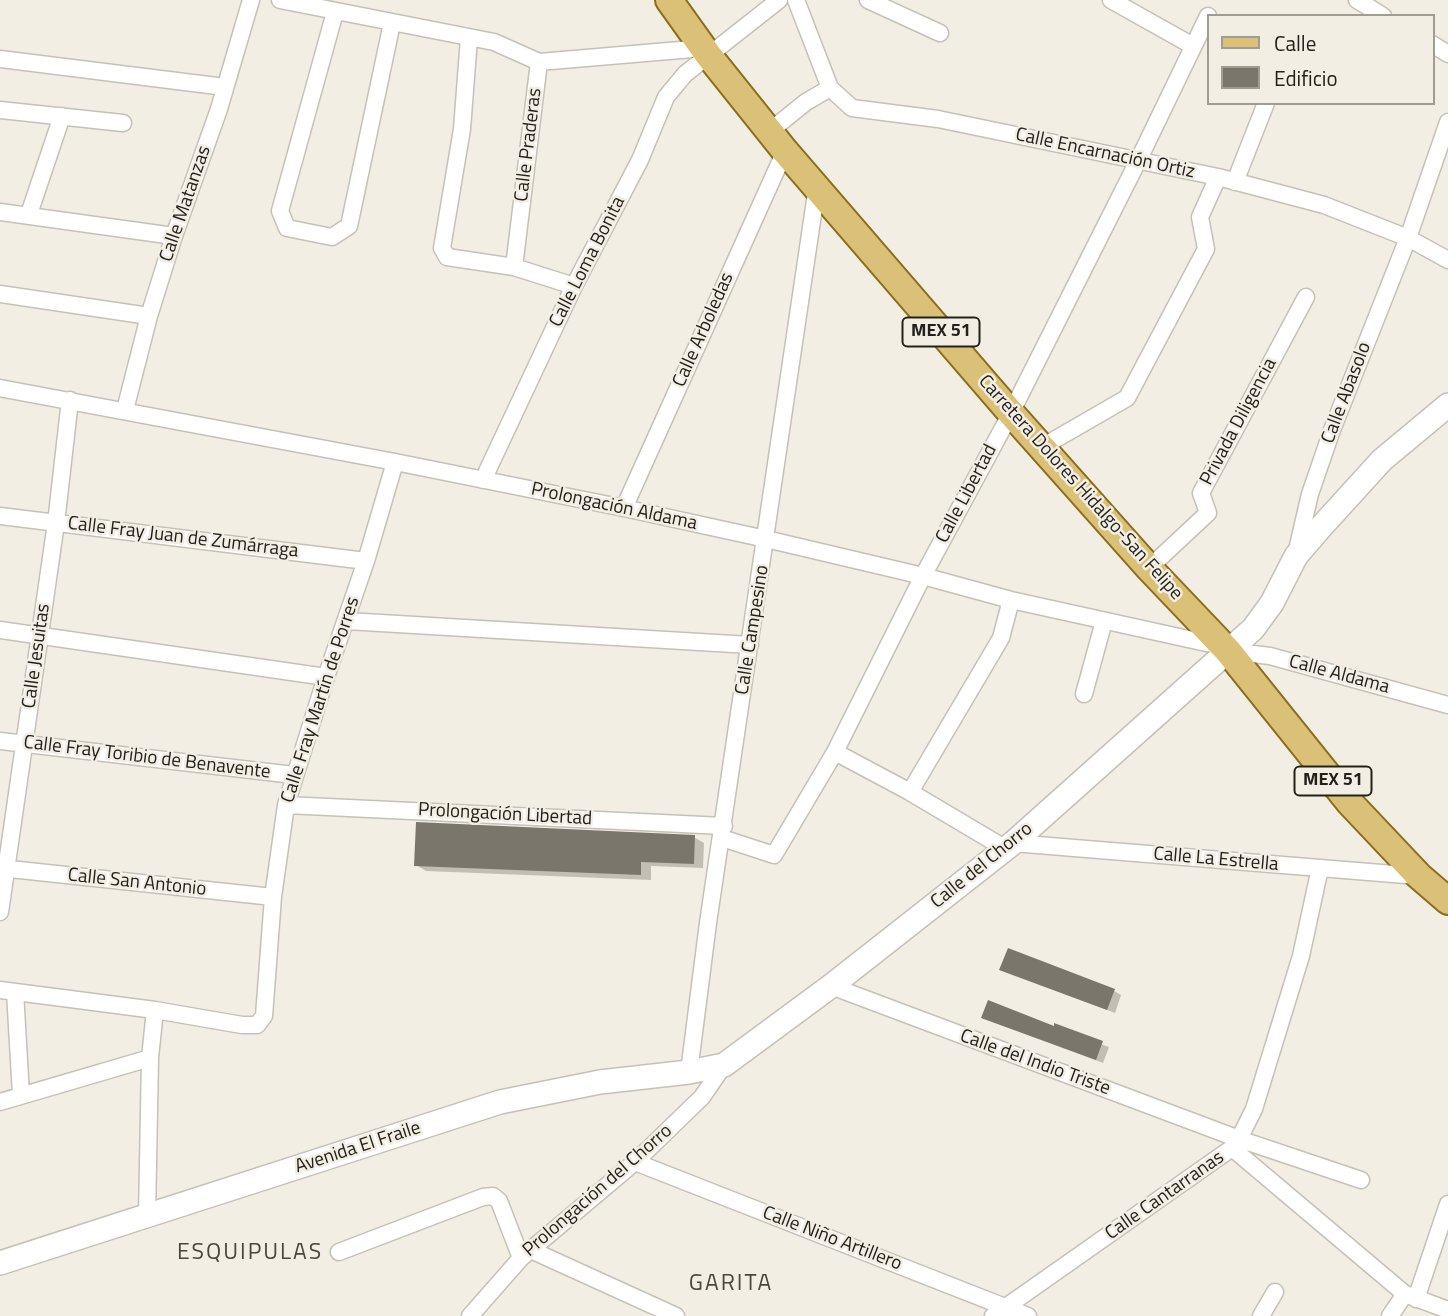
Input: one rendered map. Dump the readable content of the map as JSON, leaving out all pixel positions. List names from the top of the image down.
{
  "streets": {
    "main road": ["MEX 51", "Carretera Dolores Hidalgo-San Felipe"],
    "street": [
      "Calle Praderas",
      "Calle Encarnación Ortiz",
      "Calle Matanzas",
      "Calle Loma Bonita",
      "Calle Arboledas",
      "Calle Abasolo",
      "Privada Diligencia",
      "Calle Libertad",
      "Prolongación Aldama",
      "Calle Fray Juan de Zumárraga",
      "Calle Campesino",
      "Calle Jesuitas",
      "Calle Aldama",
      "Calle Fray Martín de Porres",
      "Calle Fray Toribio de Benavente",
      "Prolongación Libertad",
      "Calle La Estrella",
      "Calle del Chorro",
      "Calle San Antonio",
      "Calle del Indio Triste",
      "Avenida El Fraile",
      "Prolongación del Chorro",
      "Calle Cantarranas",
      "Calle Niño Artillero"
    ]
  },
  "crossings": [
    ["Calle Praderas", "Calle Loma Bonita"],
    ["Calle Praderas", "Carretera Dolores Hidalgo-San Felipe"],
    ["Calle Encarnación Ortiz", "Calle Abasolo"],
    ["Calle Encarnación Ortiz", "Calle Libertad"],
    ["Calle Matanzas", "Prolongación Aldama"],
    ["Calle Loma Bonita", "Carretera Dolores Hidalgo-San Felipe"],
    ["Calle Loma Bonita", "Prolongación Aldama"],
    ["Calle Arboledas", "Carretera Dolores Hidalgo-San Felipe"],
    ["Calle Arboledas", "Prolongación Aldama"],
    ["Calle Abasolo", "Carretera Dolores Hidalgo-San Felipe"],
    ["Calle Abasolo", "Prolongación Aldama"],
    ["Calle Abasolo", "Calle Aldama"],
    ["Calle Abasolo", "Calle del Chorro"],
    ["Privada Diligencia", "Carretera Dolores Hidalgo-San Felipe"],
    ["Carretera Dolores Hidalgo-San Felipe", "Calle Libertad"],
    ["Carretera Dolores Hidalgo-San Felipe", "Prolongación Aldama"],
    ["Carretera Dolores Hidalgo-San Felipe", "Calle Campesino"],
    ["Carretera Dolores Hidalgo-San Felipe", "Calle Aldama"],
    ["Carretera Dolores Hidalgo-San Felipe", "Calle La Estrella"],
    ["Carretera Dolores Hidalgo-San Felipe", "Calle del Chorro"],
    ["Calle Libertad", "Prolongación Aldama"],
    ["Calle Libertad", "Prolongación Libertad"],
    ["Calle Libertad", "Calle La Estrella"],
    ["Prolongación Aldama", "Calle Campesino"],
    ["Prolongación Aldama", "Calle Jesuitas"],
    ["Prolongación Aldama", "Calle Aldama"],
    ["Prolongación Aldama", "Calle Fray Martín de Porres"],
    ["Prolongación Aldama", "Calle del Chorro"],
    ["Calle Fray Juan de Zumárraga", "Calle Jesuitas"],
    ["Calle Fray Juan de Zumárraga", "Calle Fray Martín de Porres"],
    ["Calle Campesino", "Prolongación Libertad"],
    ["Calle Campesino", "Avenida El Fraile"],
    ["Calle Jesuitas", "Calle Fray Toribio de Benavente"],
    ["Calle Jesuitas", "Calle San Antonio"],
    ["Calle Aldama", "Calle del Chorro"],
    ["Calle Fray Martín de Porres", "Calle Fray Toribio de Benavente"],
    ["Calle Fray Martín de Porres", "Prolongación Libertad"],
    ["Calle Fray Martín de Porres", "Calle San Antonio"],
    ["Calle La Estrella", "Calle del Chorro"],
    ["Calle La Estrella", "Calle Cantarranas"],
    ["Calle del Chorro", "Calle del Indio Triste"],
    ["Calle del Chorro", "Avenida El Fraile"],
    ["Calle del Chorro", "Prolongación del Chorro"],
    ["Calle del Indio Triste", "Calle Cantarranas"],
    ["Avenida El Fraile", "Prolongación del Chorro"],
    ["Prolongación del Chorro", "Calle Niño Artillero"],
    ["Calle Cantarranas", "Calle Niño Artillero"]
  ],
  "districts": ["ESQUIPULAS", "GARITA"],
  "legend": ["Calle", "Edificio"]
}
